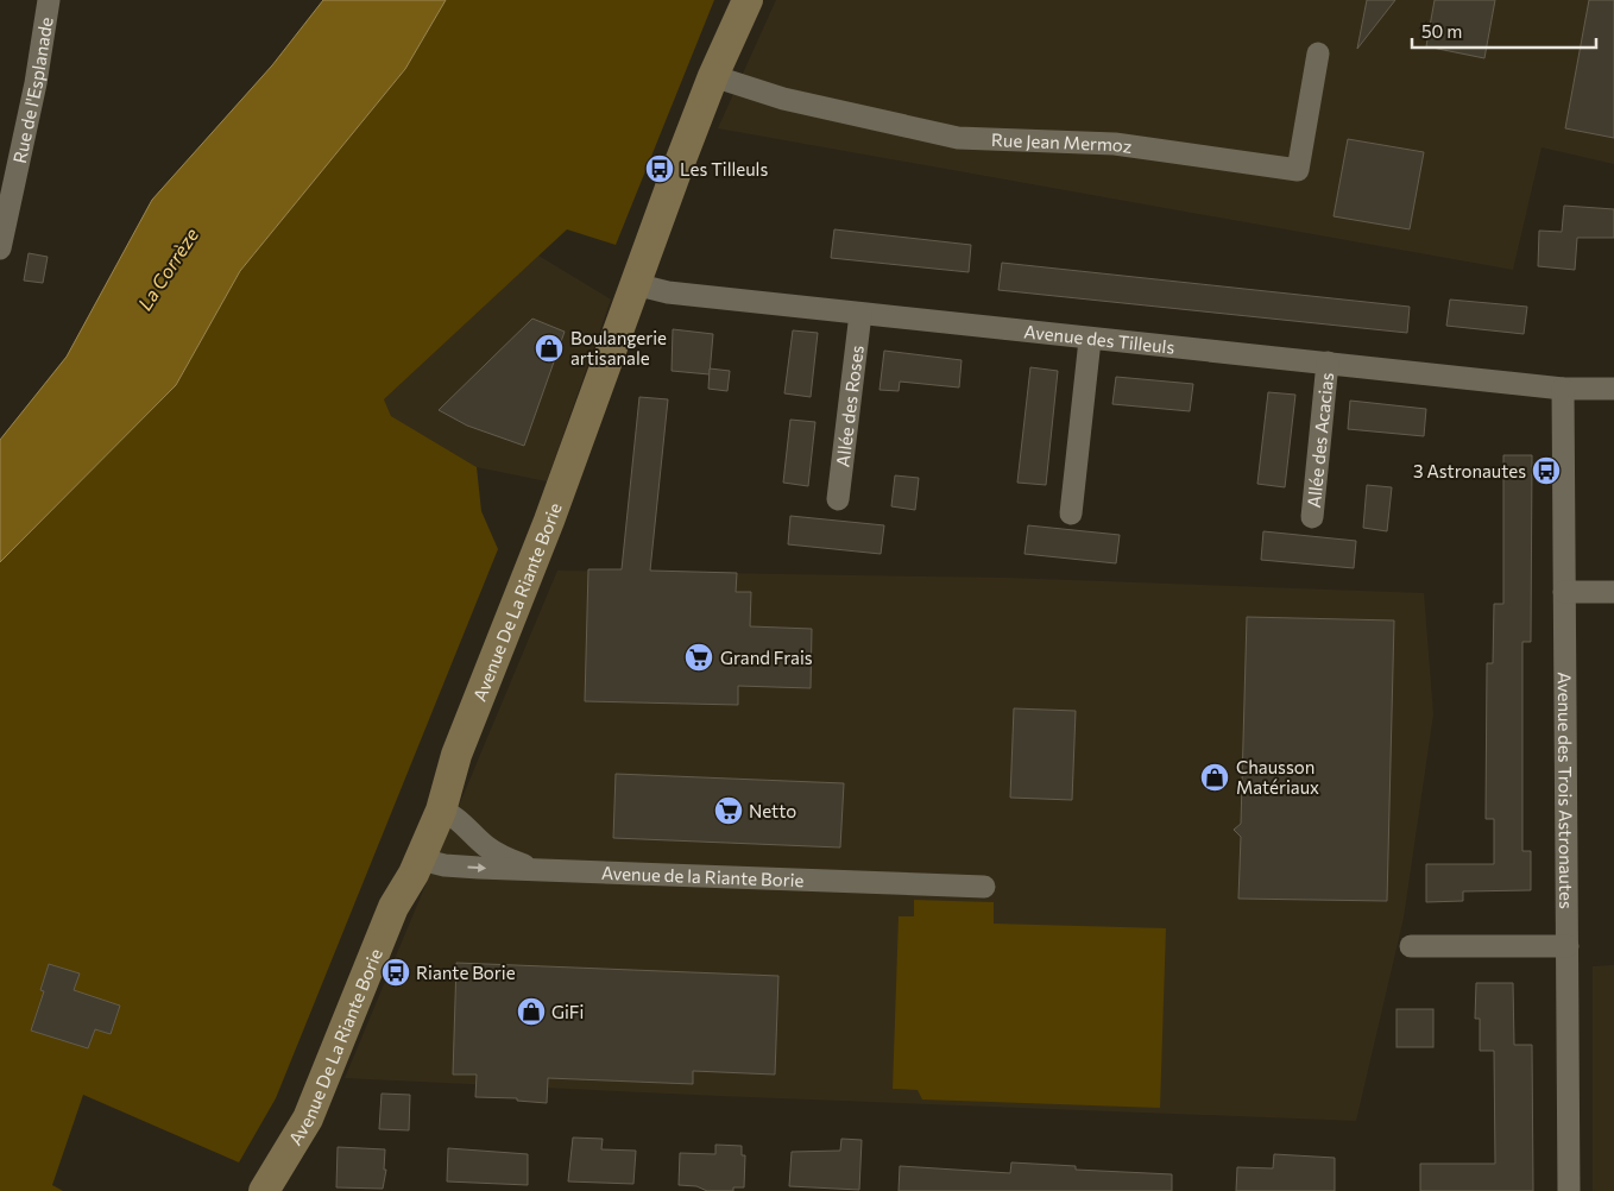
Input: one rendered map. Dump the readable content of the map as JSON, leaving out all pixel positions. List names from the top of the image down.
{
  "streets": {
    "street": [
      "Rue de l'Esplanade",
      "Rue Jean Mermoz",
      "Avenue des Tilleuls",
      "Allée des Roses",
      "Allée des Acacias",
      "Avenue De La Riante Borie",
      "Avenue des Trois Astronautes",
      "Avenue de la Riante Borie"
    ]
  },
  "crossings": [
    ["Rue Jean Mermoz", "Avenue De La Riante Borie"],
    ["Avenue des Tilleuls", "Allée des Roses"],
    ["Avenue des Tilleuls", "Allée des Acacias"],
    ["Avenue des Tilleuls", "Avenue De La Riante Borie"],
    ["Avenue des Tilleuls", "Avenue des Trois Astronautes"],
    ["Avenue De La Riante Borie", "Avenue de la Riante Borie"]
  ],
  "water": ["La Corrèze"],
  "places": {
    "bus stop": ["Les Tilleuls", "3 Astronautes", "Riante Borie"],
    "shop": ["Boulangerie artisanale", "Chausson Matériaux", "GiFi"],
    "supermarket": ["Grand Frais", "Netto"]
  },
  "scale_bar": "50 m"
}
